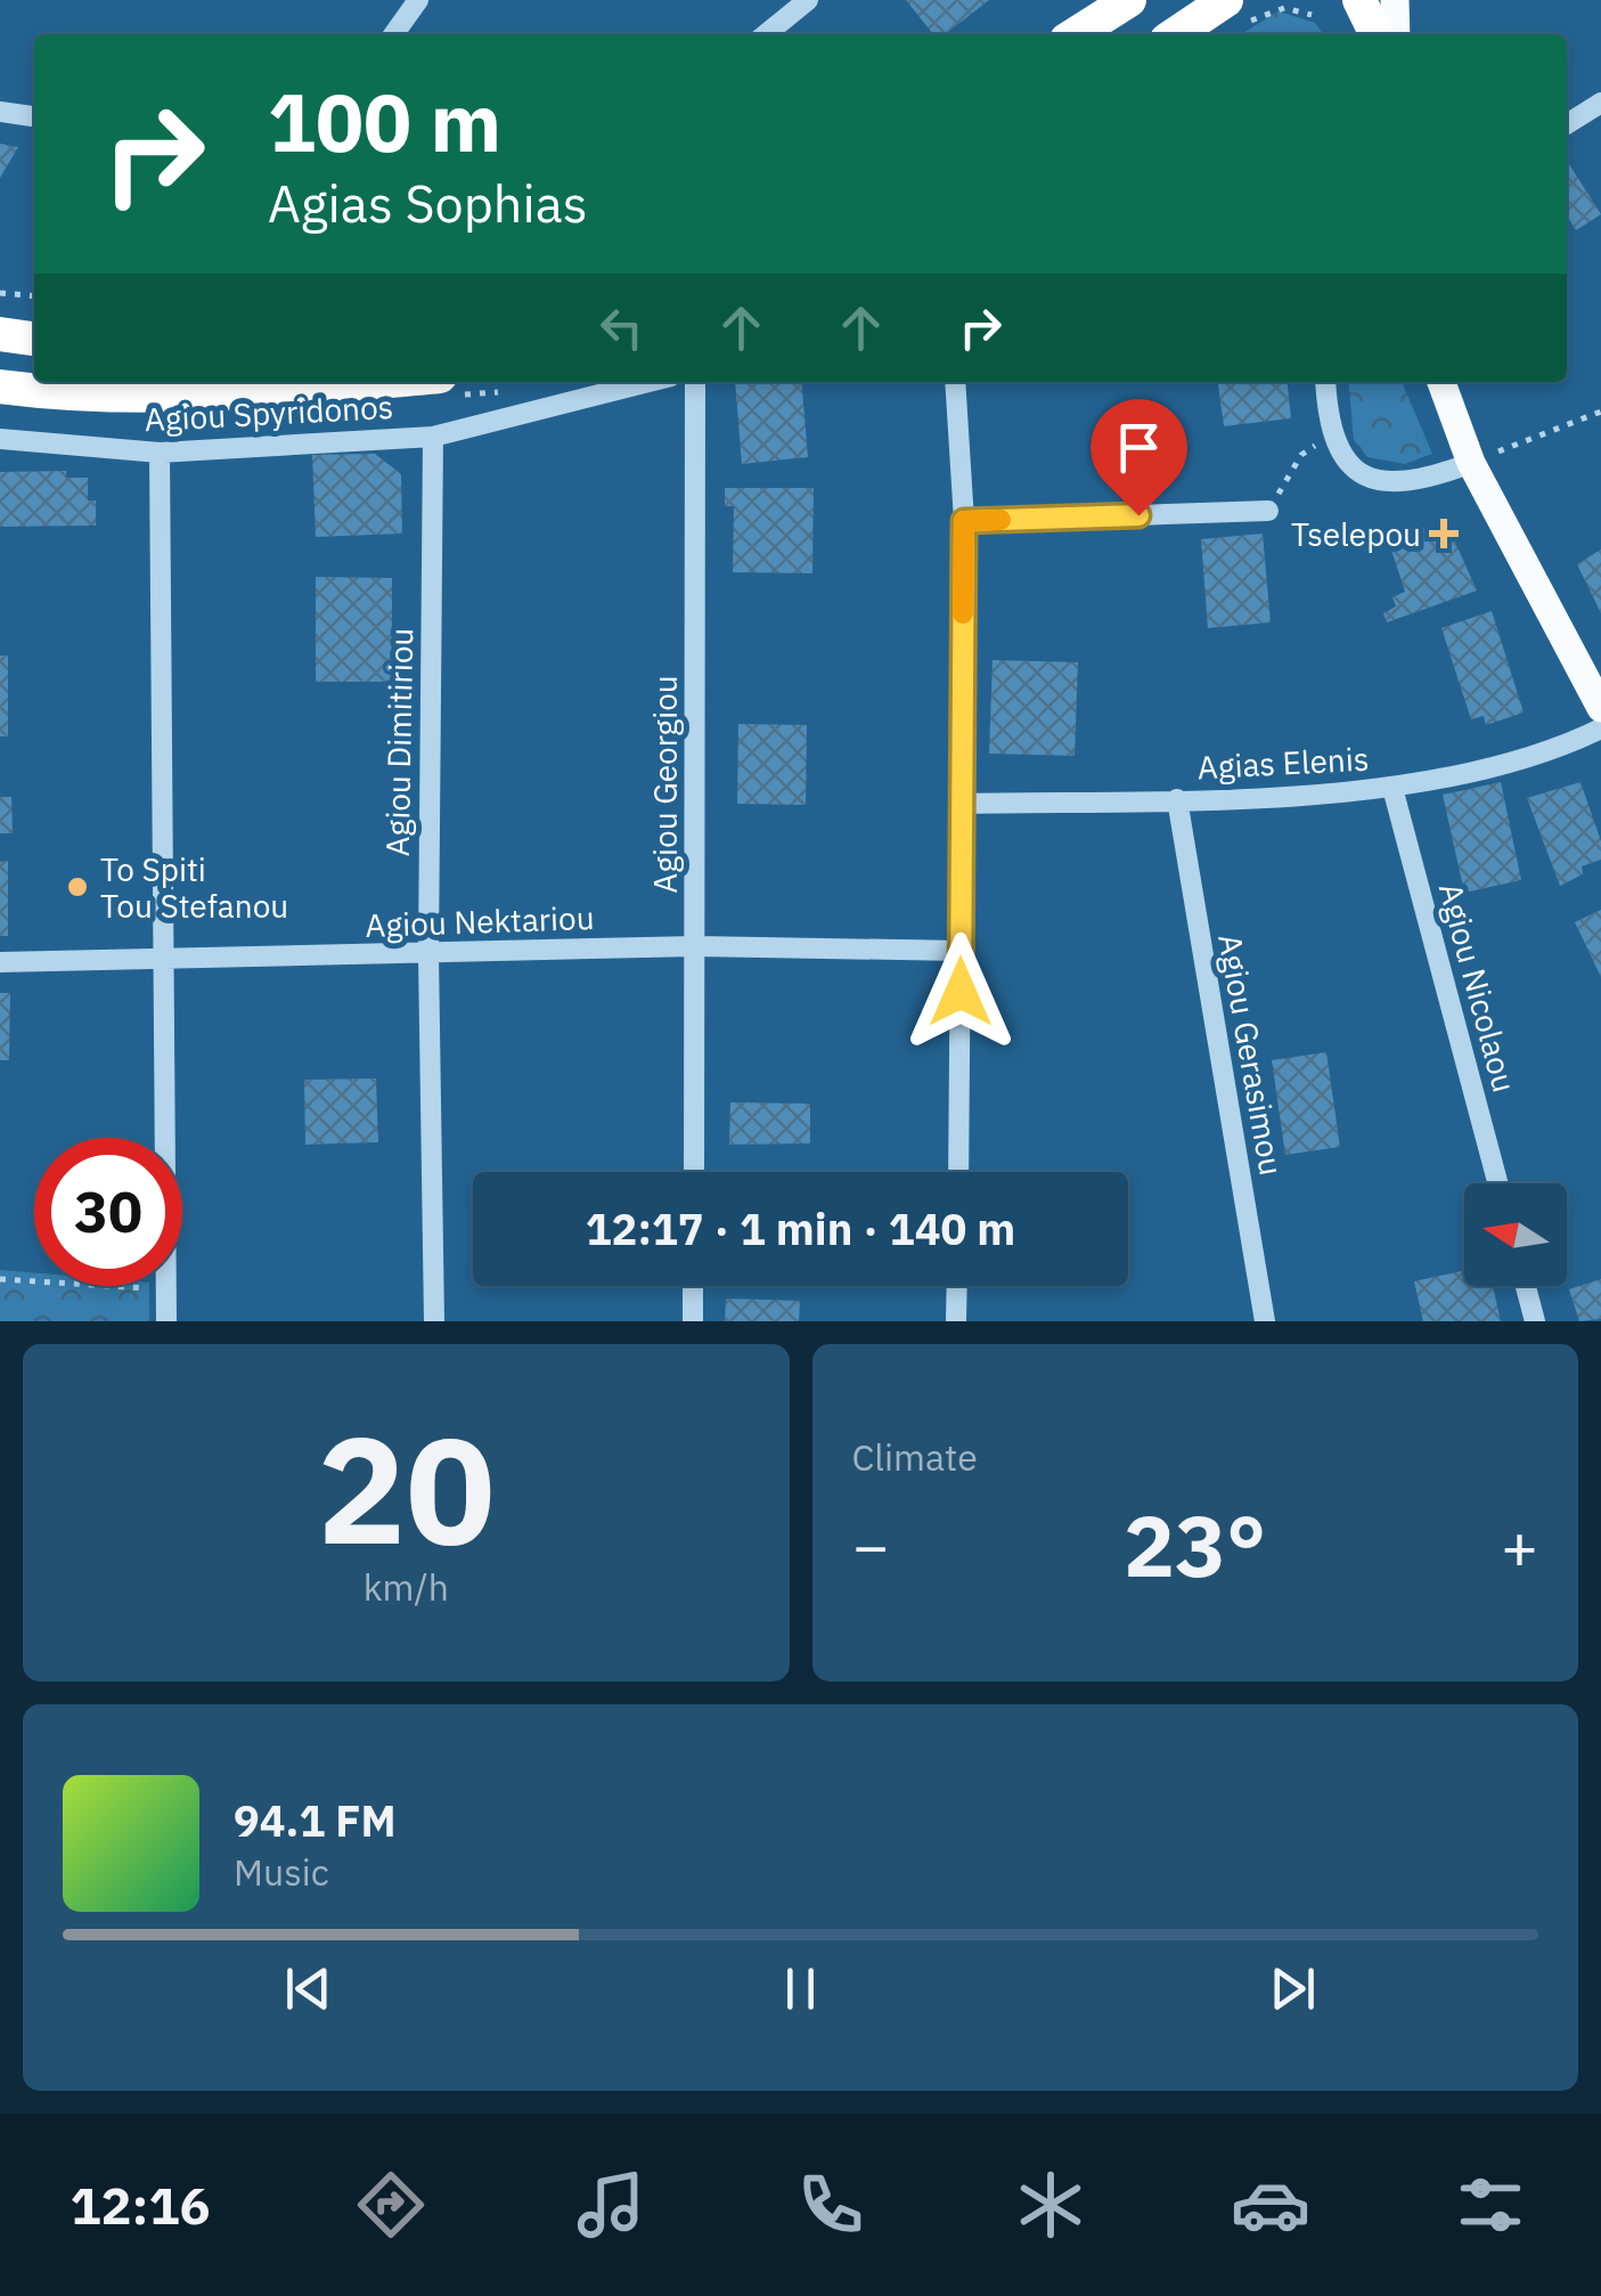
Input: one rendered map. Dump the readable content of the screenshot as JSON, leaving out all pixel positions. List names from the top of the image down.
{
  "streets": {
    "street": [
      "Agiou Spyridonos",
      "Agiou Dimitiriou",
      "Agias Elenis",
      "Agiou Georgiou",
      "Agiou Nektariou",
      "Agiou Nicolaou",
      "Agiou Gerasimou"
    ]
  },
  "crossings": [
    ["Agiou Spyridonos", "Agiou Dimitiriou"],
    ["Agiou Dimitiriou", "Agiou Nektariou"],
    ["Agias Elenis", "Agiou Nicolaou"],
    ["Agias Elenis", "Agiou Gerasimou"],
    ["Agiou Georgiou", "Agiou Nektariou"]
  ],
  "places": {
    "health": ["Tselepou"],
    "other": ["To Spiti Tou Stefanou"]
  },
  "north": "left",
  "page": {
    "turn": ["100 m", "Agias Sophias"],
    "limit": "30",
    "trip": "12:17 · 1 min · 140 m",
    "tile": [
      ["20", "km/h"],
      "Climate"
    ],
    "heat": ["−", "23°", "+"],
    "song": ["94.1 FM", "Music"],
    "tabs": "12:16"
  }
}
